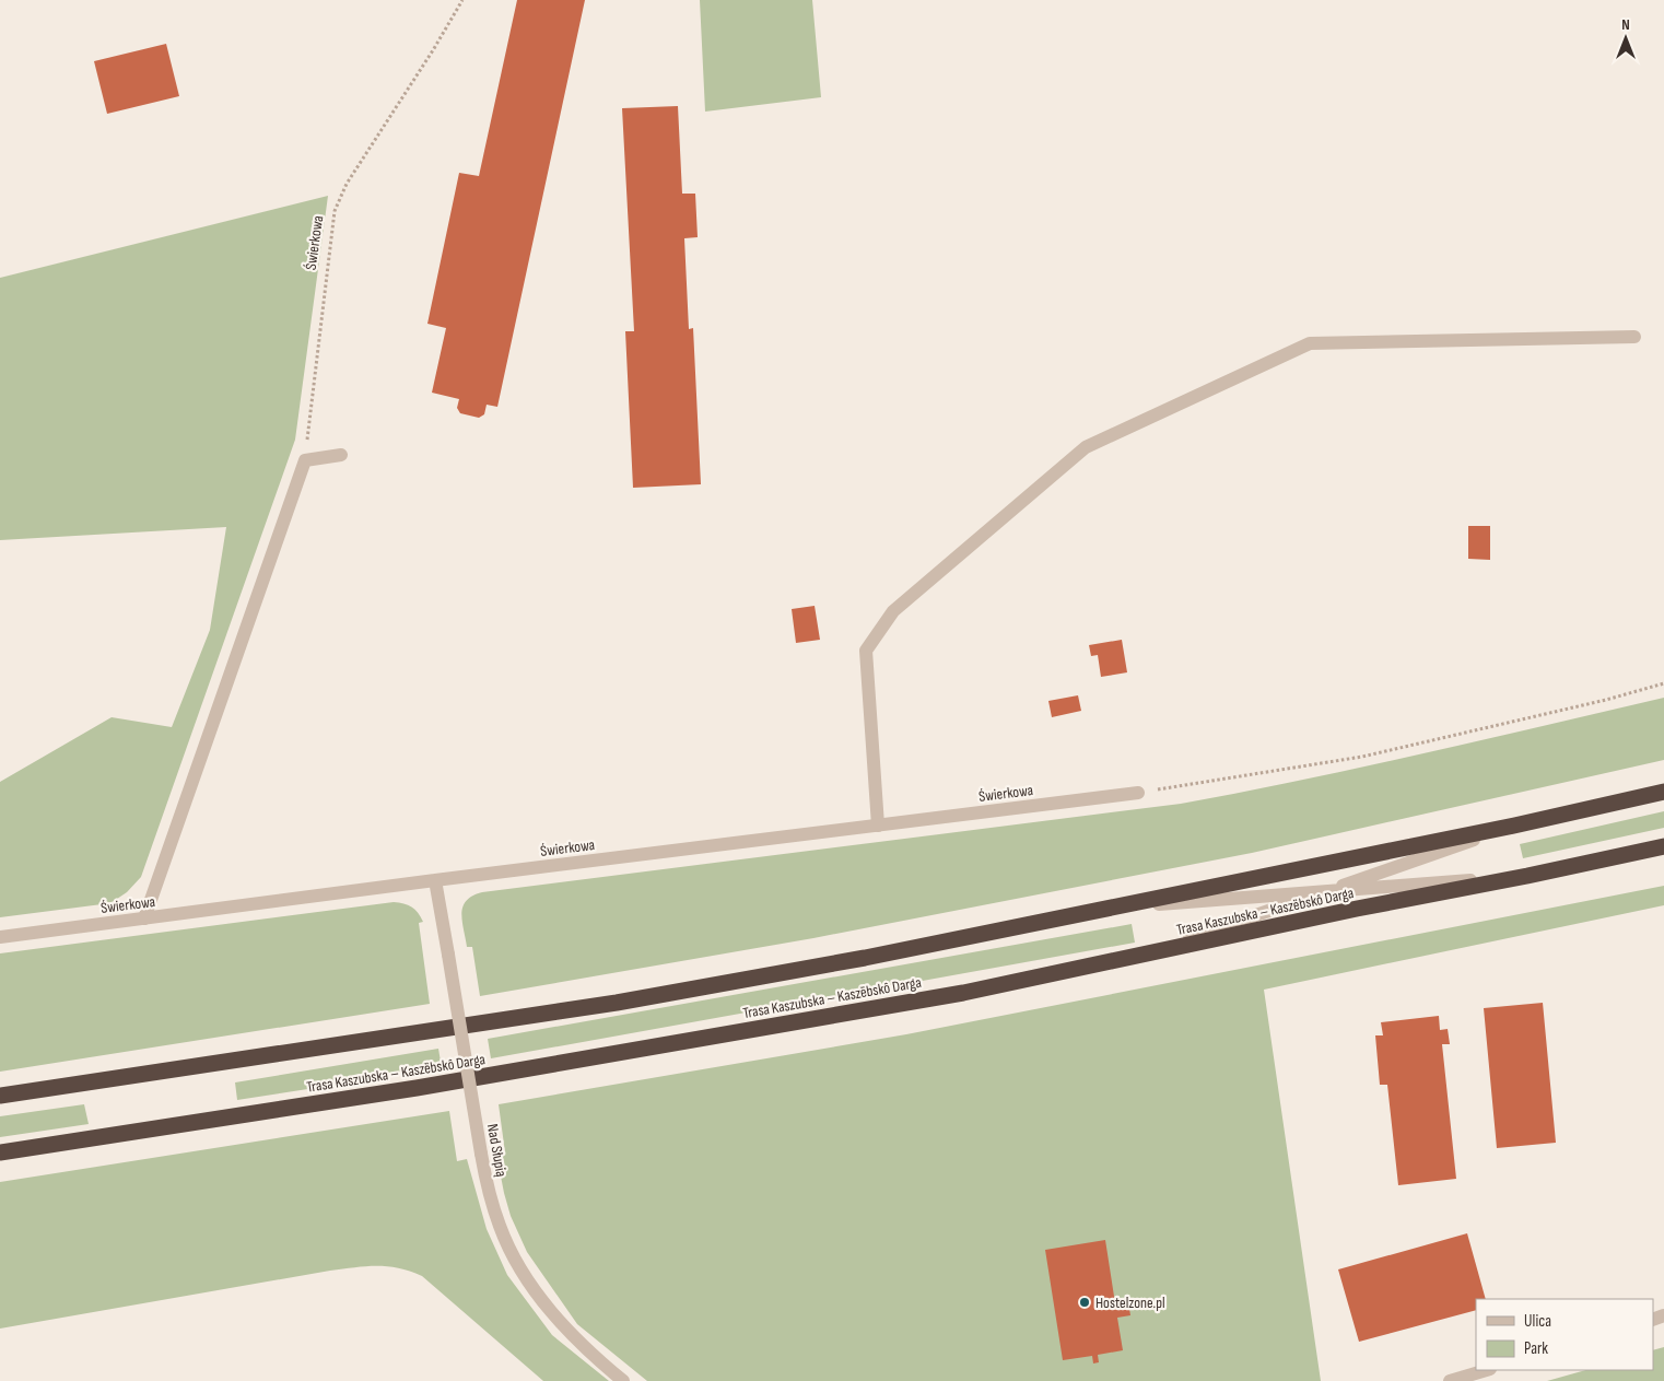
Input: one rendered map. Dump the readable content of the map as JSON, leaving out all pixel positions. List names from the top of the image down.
{
  "streets": {
    "highway": ["Trasa Kaszubska – Kaszëbskô Darga"],
    "street": ["Świerkowa", "Nad Słupią"]
  },
  "crossings": [
    ["Świerkowa", "Nad Słupią"]
  ],
  "places": ["Hostelzone.pl"],
  "legend": ["Ulica", "Park"],
  "north": "top"
}
